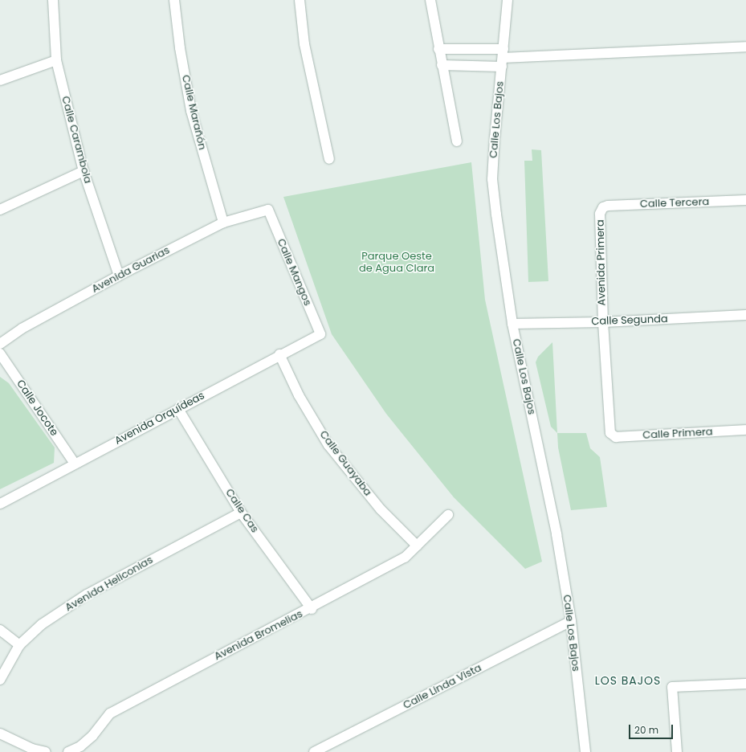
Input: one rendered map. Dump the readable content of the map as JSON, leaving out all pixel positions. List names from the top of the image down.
{
  "streets": {
    "street": [
      "Calle Marañón",
      "Calle Los Bajos",
      "Calle Carambola",
      "Calle Tercera",
      "Avenida Primera",
      "Avenida Guarias",
      "Calle Mangos",
      "Calle Segunda",
      "Calle Jocote",
      "Avenida Orquídeas",
      "Calle Primera",
      "Calle Guayaba",
      "Calle Cas",
      "Avenida Heliconias",
      "Avenida Bromelias",
      "Calle Linda Vista"
    ]
  },
  "crossings": [
    ["Calle Marañón", "Avenida Guarias"],
    ["Calle Los Bajos", "Calle Segunda"],
    ["Calle Los Bajos", "Calle Linda Vista"],
    ["Calle Carambola", "Avenida Guarias"],
    ["Calle Tercera", "Avenida Primera"],
    ["Avenida Primera", "Calle Segunda"],
    ["Avenida Primera", "Calle Primera"],
    ["Avenida Guarias", "Calle Mangos"],
    ["Calle Mangos", "Avenida Orquídeas"],
    ["Calle Jocote", "Avenida Orquídeas"],
    ["Avenida Orquídeas", "Calle Guayaba"],
    ["Avenida Orquídeas", "Calle Cas"],
    ["Calle Guayaba", "Avenida Bromelias"],
    ["Calle Cas", "Avenida Heliconias"],
    ["Calle Cas", "Avenida Bromelias"]
  ],
  "districts": ["LOS BAJOS"],
  "parks": ["Parque Oeste de Agua Clara"],
  "scale_bar": "20 m"
}
